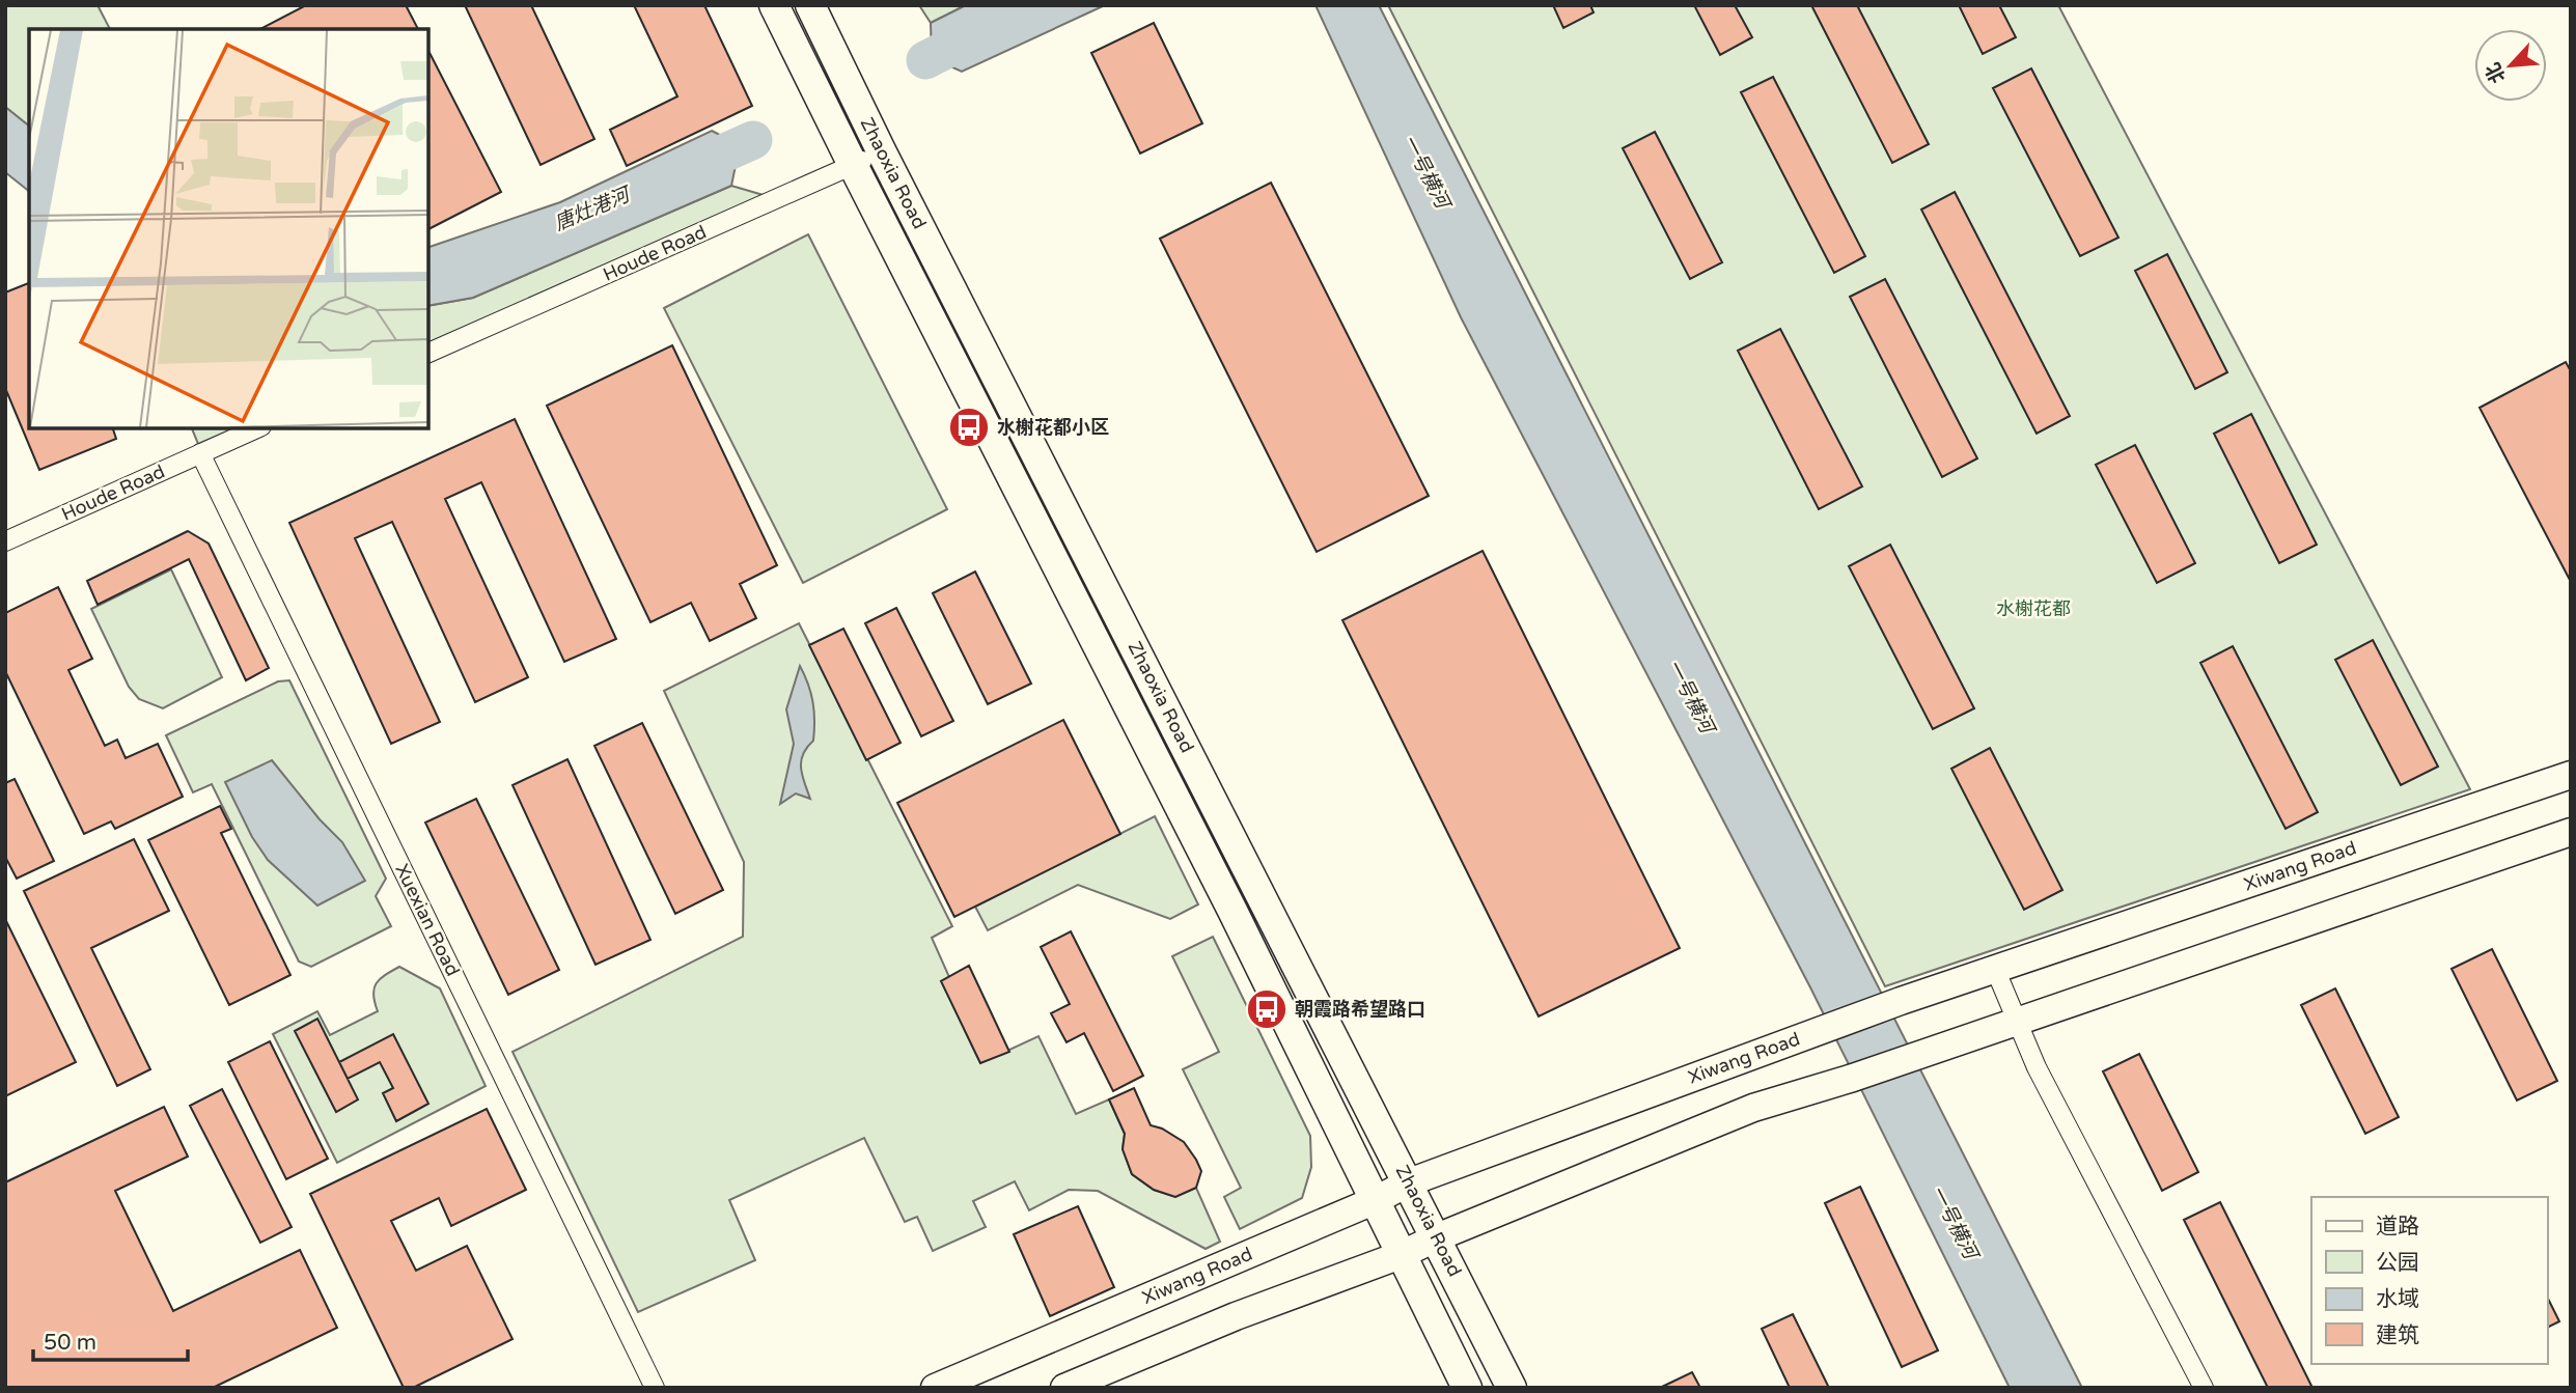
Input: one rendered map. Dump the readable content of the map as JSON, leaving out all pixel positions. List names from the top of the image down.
{
  "streets": {
    "main road": ["Zhaoxia Road", "Xiwang Road"],
    "street": ["Houde Road", "Xuexian Road"]
  },
  "crossings": [
    ["Zhaoxia Road", "Houde Road"],
    ["Zhaoxia Road", "Xiwang Road"],
    ["Houde Road", "Xuexian Road"]
  ],
  "water": ["一号横河", "唐灶港河"],
  "parks": ["水榭花都"],
  "places": {
    "bus stop": ["水榭花都小区", "朝霞路希望路口"]
  },
  "legend": [
    "道路",
    "公园",
    "水域",
    "建筑"
  ],
  "scale_bar": "50 m",
  "north": "bottom left"
}
